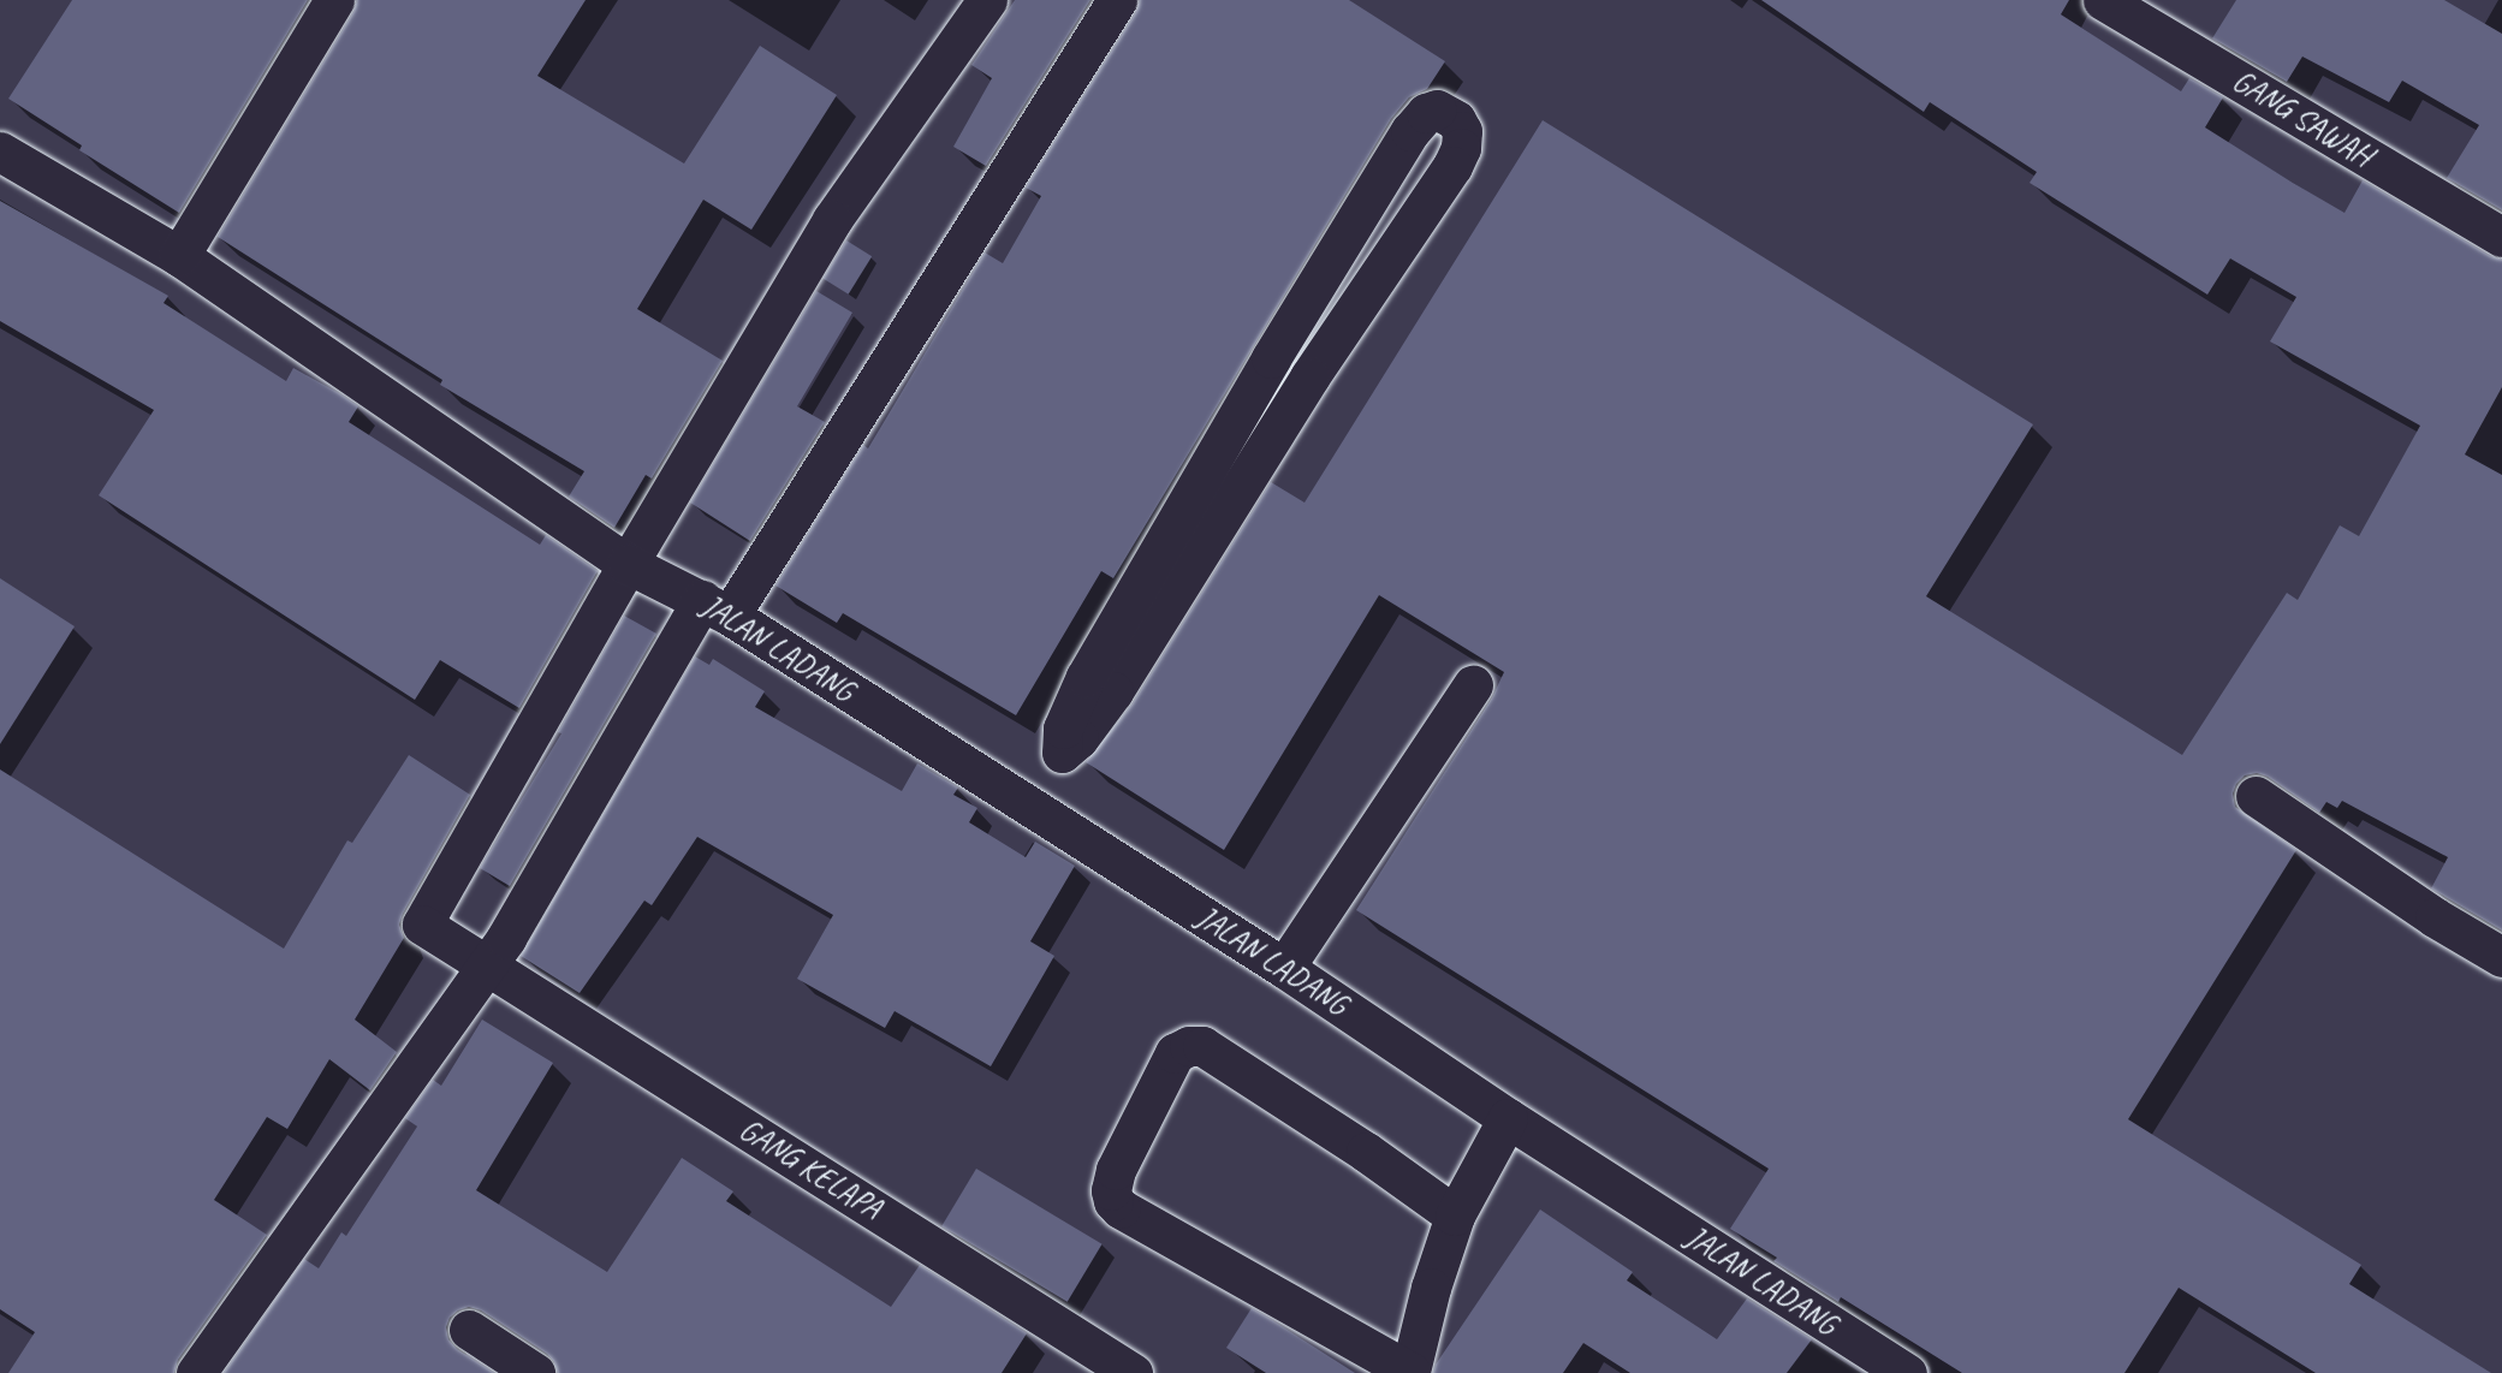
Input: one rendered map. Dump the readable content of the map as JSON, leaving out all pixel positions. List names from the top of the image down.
{
  "streets": {
    "street": ["GANG SAWAH", "JALAN LADANG", "GANG KELAPA"]
  },
  "crossings": [
    ["JALAN LADANG", "GANG KELAPA"]
  ]
}
